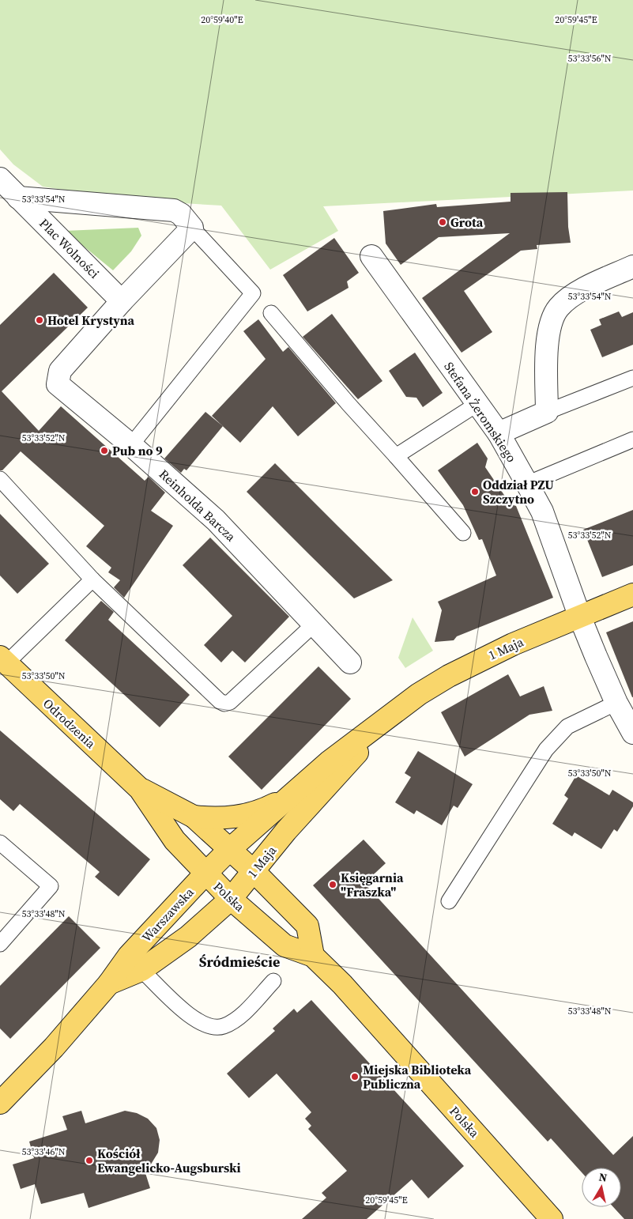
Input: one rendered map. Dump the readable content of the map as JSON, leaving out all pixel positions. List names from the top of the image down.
{
  "streets": {
    "main road": [
      "1 Maja",
      "Odrodzenia",
      "Polska",
      "Warszawska"
    ],
    "street": ["Plac Wolności", "Stefana Żeromskiego", "Reinholda Barcza"]
  },
  "crossings": [
    ["Plac Wolności", "Reinholda Barcza"],
    ["Stefana Żeromskiego", "1 Maja"],
    ["1 Maja", "Odrodzenia"],
    ["1 Maja", "Polska"],
    ["1 Maja", "Warszawska"],
    ["Odrodzenia", "Polska"],
    ["Odrodzenia", "Warszawska"],
    ["Polska", "Warszawska"]
  ],
  "districts": ["Śródmieście"],
  "places": [
    "Grota",
    "Hotel Krystyna",
    "Pub no 9",
    "Oddział PZU Szczytno",
    "Księgarnia \"Fraszka\"",
    "Miejska Biblioteka Publiczna",
    "Kościół Ewangelicko-Augsburski"
  ],
  "north": "top",
  "coordinates": [
    "20°59'40\"E",
    "20°59'45\"E",
    "53°33'56\"N",
    "53°33'54\"N",
    "53°33'52\"N",
    "53°33'50\"N",
    "53°33'48\"N",
    "53°33'46\"N"
  ]
}
